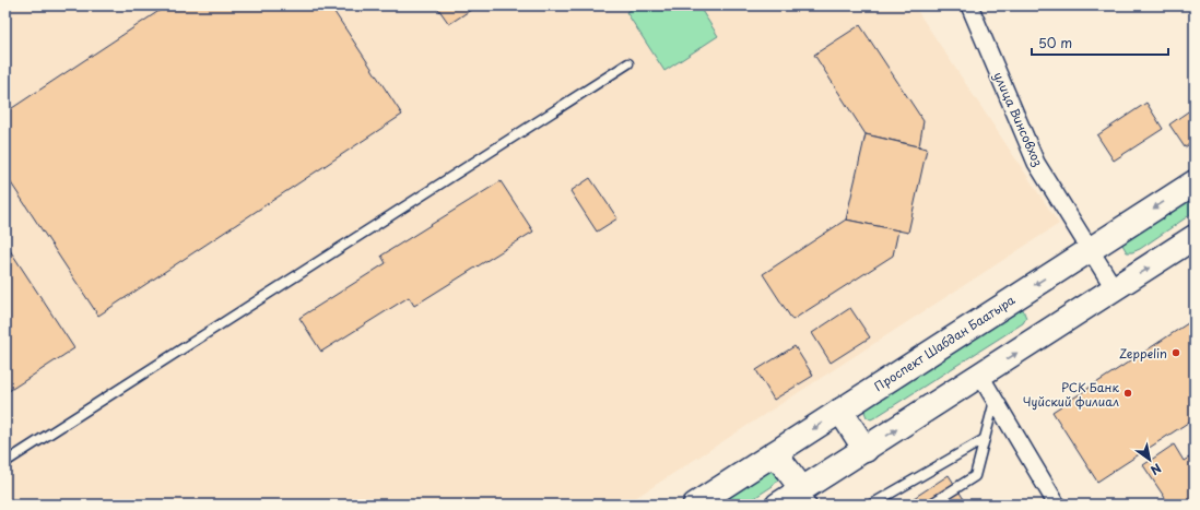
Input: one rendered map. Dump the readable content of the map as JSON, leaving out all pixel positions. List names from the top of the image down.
{
  "streets": {
    "main road": ["Проспект Шабдан Баатыра"],
    "street": ["улица Винсовхоз"]
  },
  "crossings": [
    ["улица Винсовхоз", "Проспект Шабдан Баатыра"]
  ],
  "places": ["Zeppelin", "РСК Банк Чуйский филиал"],
  "scale_bar": "50 m",
  "north": "bottom right"
}
